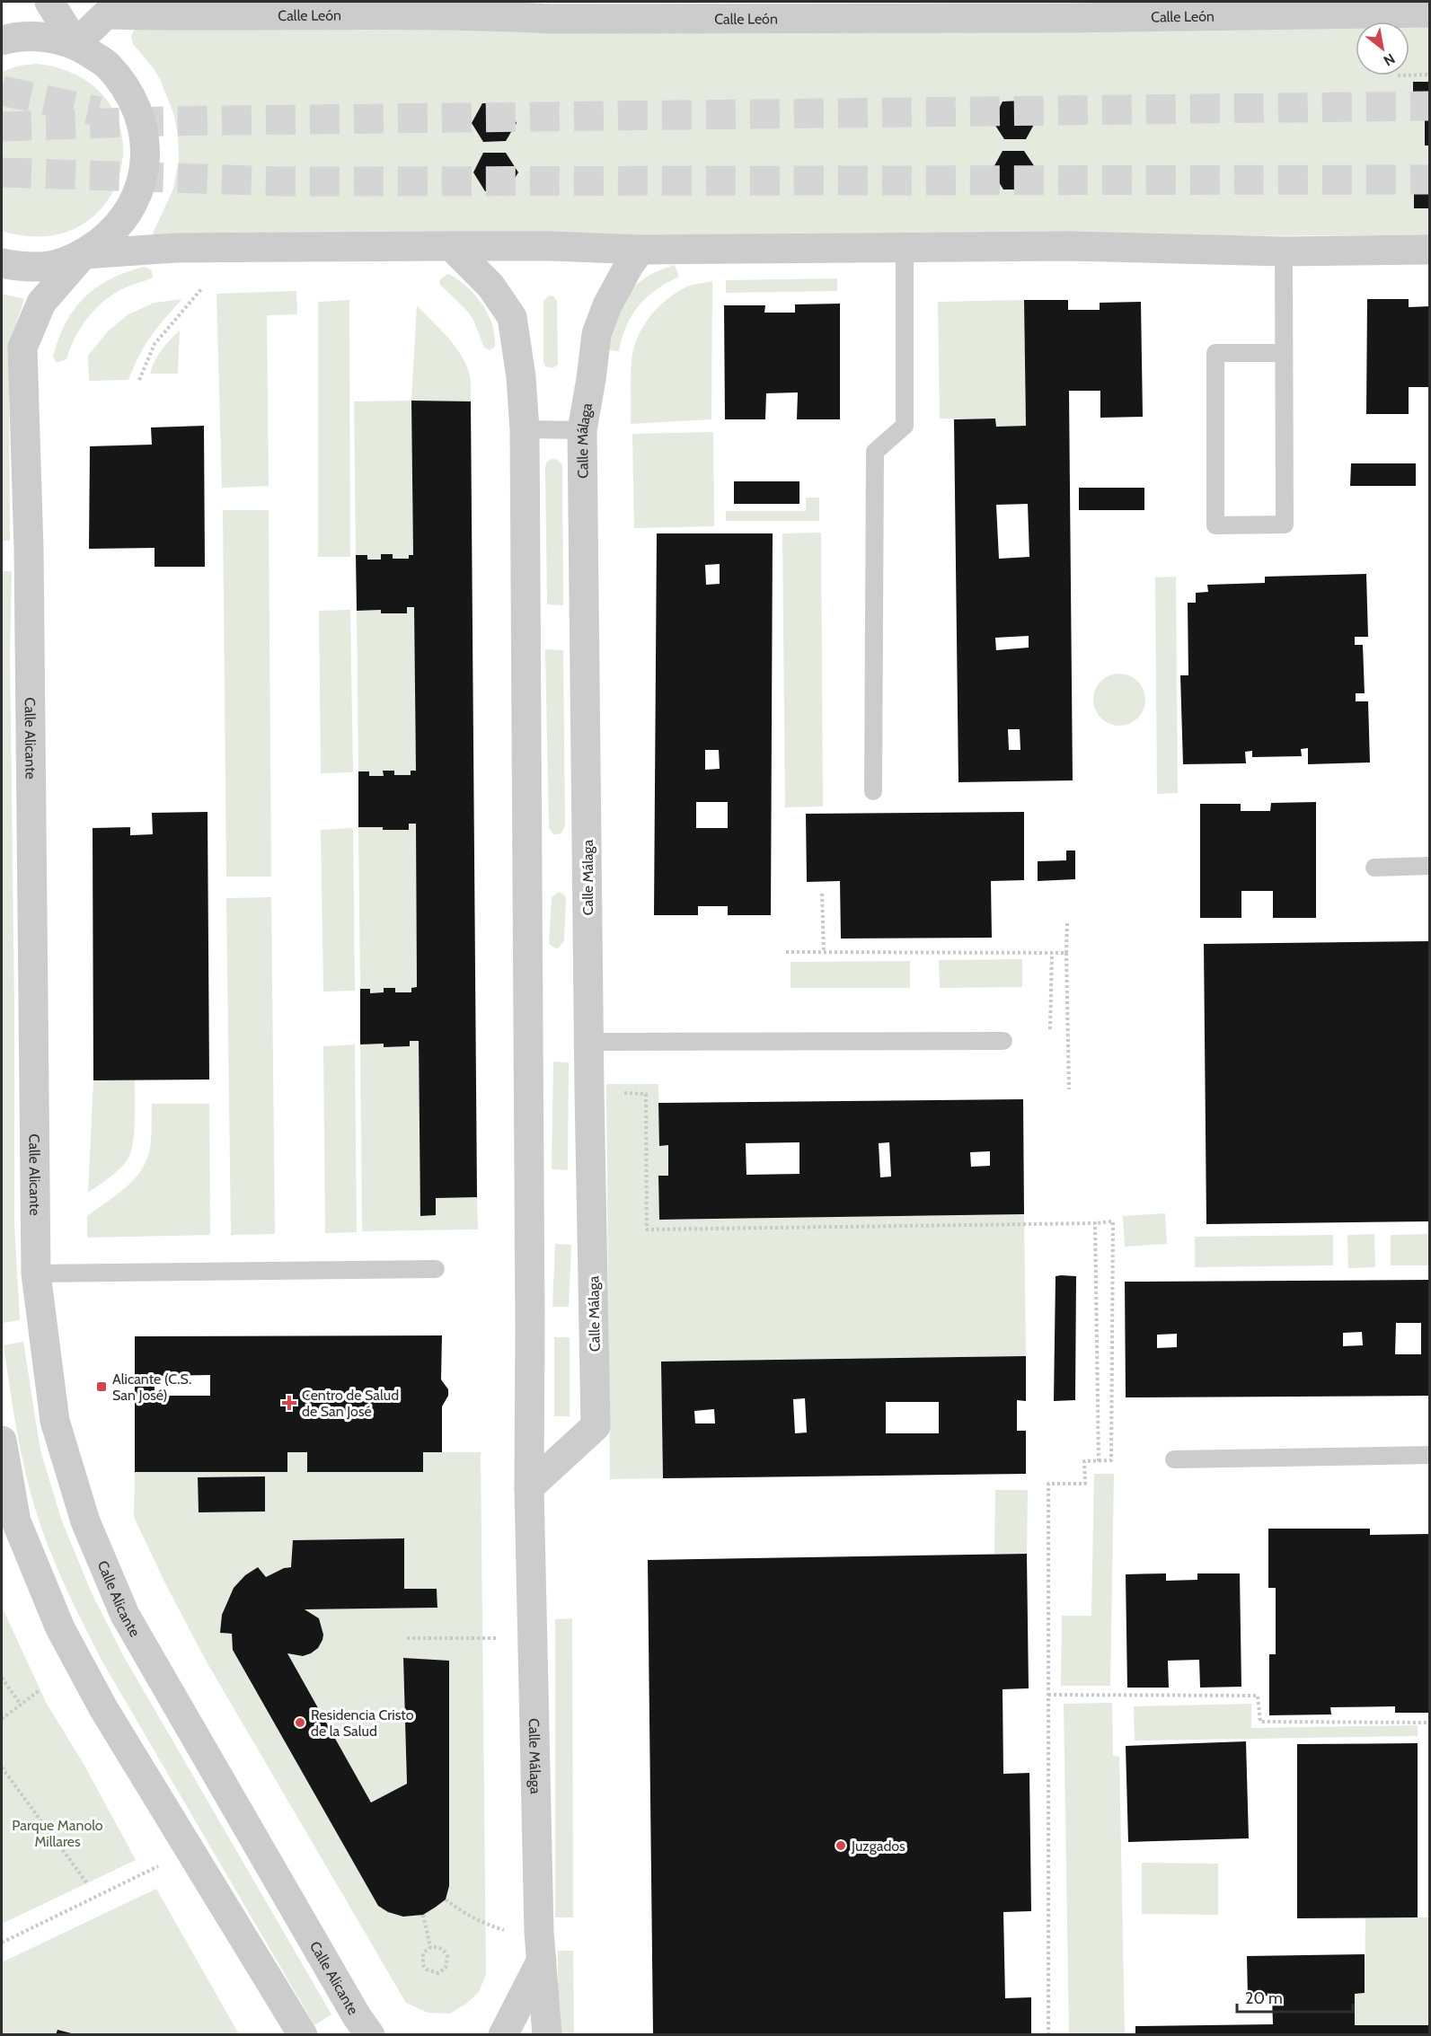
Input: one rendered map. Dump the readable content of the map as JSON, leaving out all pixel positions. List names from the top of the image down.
{
  "streets": {
    "street": ["Calle León", "Calle Málaga", "Calle Alicante"]
  },
  "parks": ["Parque Manolo Millares"],
  "places": {
    "transit": ["Alicante (C.S. San José)"],
    "health": ["Centro de Salud de San José"],
    "other": ["Residencia Cristo de la Salud", "Juzgados"]
  },
  "scale_bar": "20 m",
  "north": "bottom right"
}
